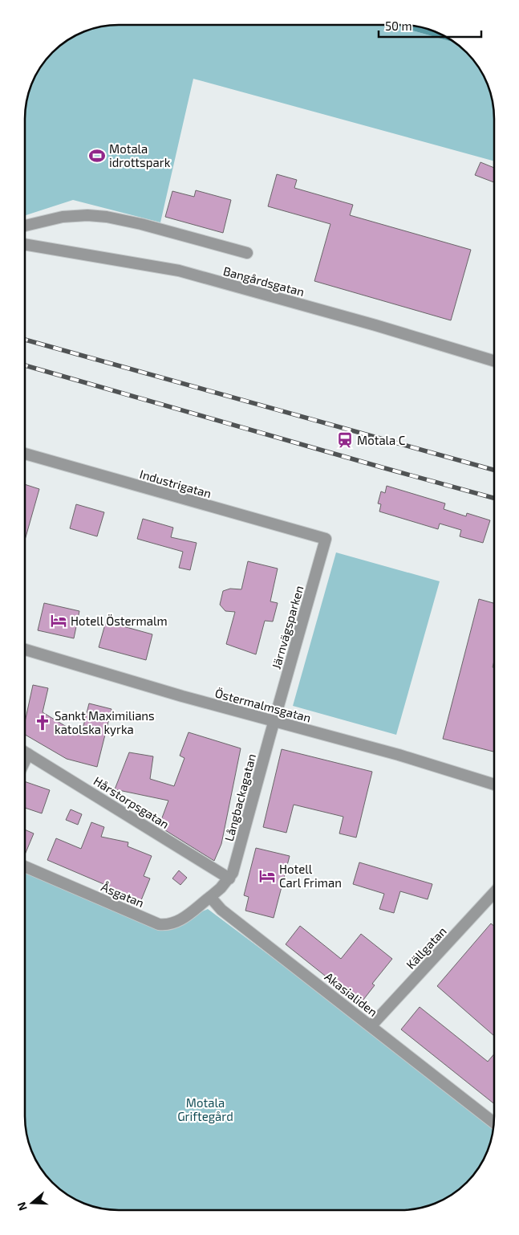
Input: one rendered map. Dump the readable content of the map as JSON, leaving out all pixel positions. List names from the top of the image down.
{
  "streets": {
    "street": [
      "Bangårdsgatan",
      "Industrigatan",
      "Järnvägsparken",
      "Östermalmsgatan",
      "Långbackagatan",
      "Hårstorpsgatan",
      "Åsgatan",
      "Källgatan",
      "Akasialiden"
    ]
  },
  "crossings": [
    ["Industrigatan", "Järnvägsparken"],
    ["Järnvägsparken", "Östermalmsgatan"],
    ["Järnvägsparken", "Långbackagatan"],
    ["Östermalmsgatan", "Långbackagatan"],
    ["Långbackagatan", "Hårstorpsgatan"],
    ["Åsgatan", "Akasialiden"],
    ["Källgatan", "Akasialiden"]
  ],
  "parks": ["Motala Griftegård"],
  "places": {
    "sports": ["Motala idrottspark"],
    "station": ["Motala C"],
    "hotel": ["Hotell Östermalm", "Hotell Carl Friman"],
    "church": ["Sankt Maximilians katolska kyrka"]
  },
  "scale_bar": "50 m",
  "north": "left"
}
